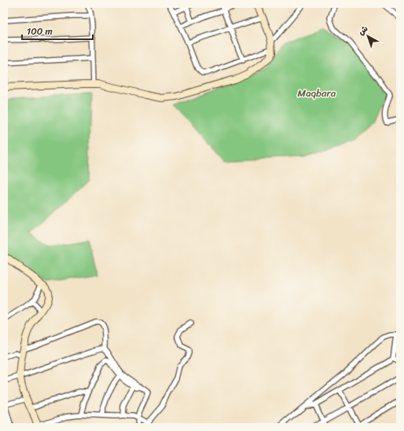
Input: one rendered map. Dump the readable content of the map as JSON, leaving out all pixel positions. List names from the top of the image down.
{
  "parks": ["Maqbara"],
  "scale_bar": "100 m",
  "north": "top left"
}
